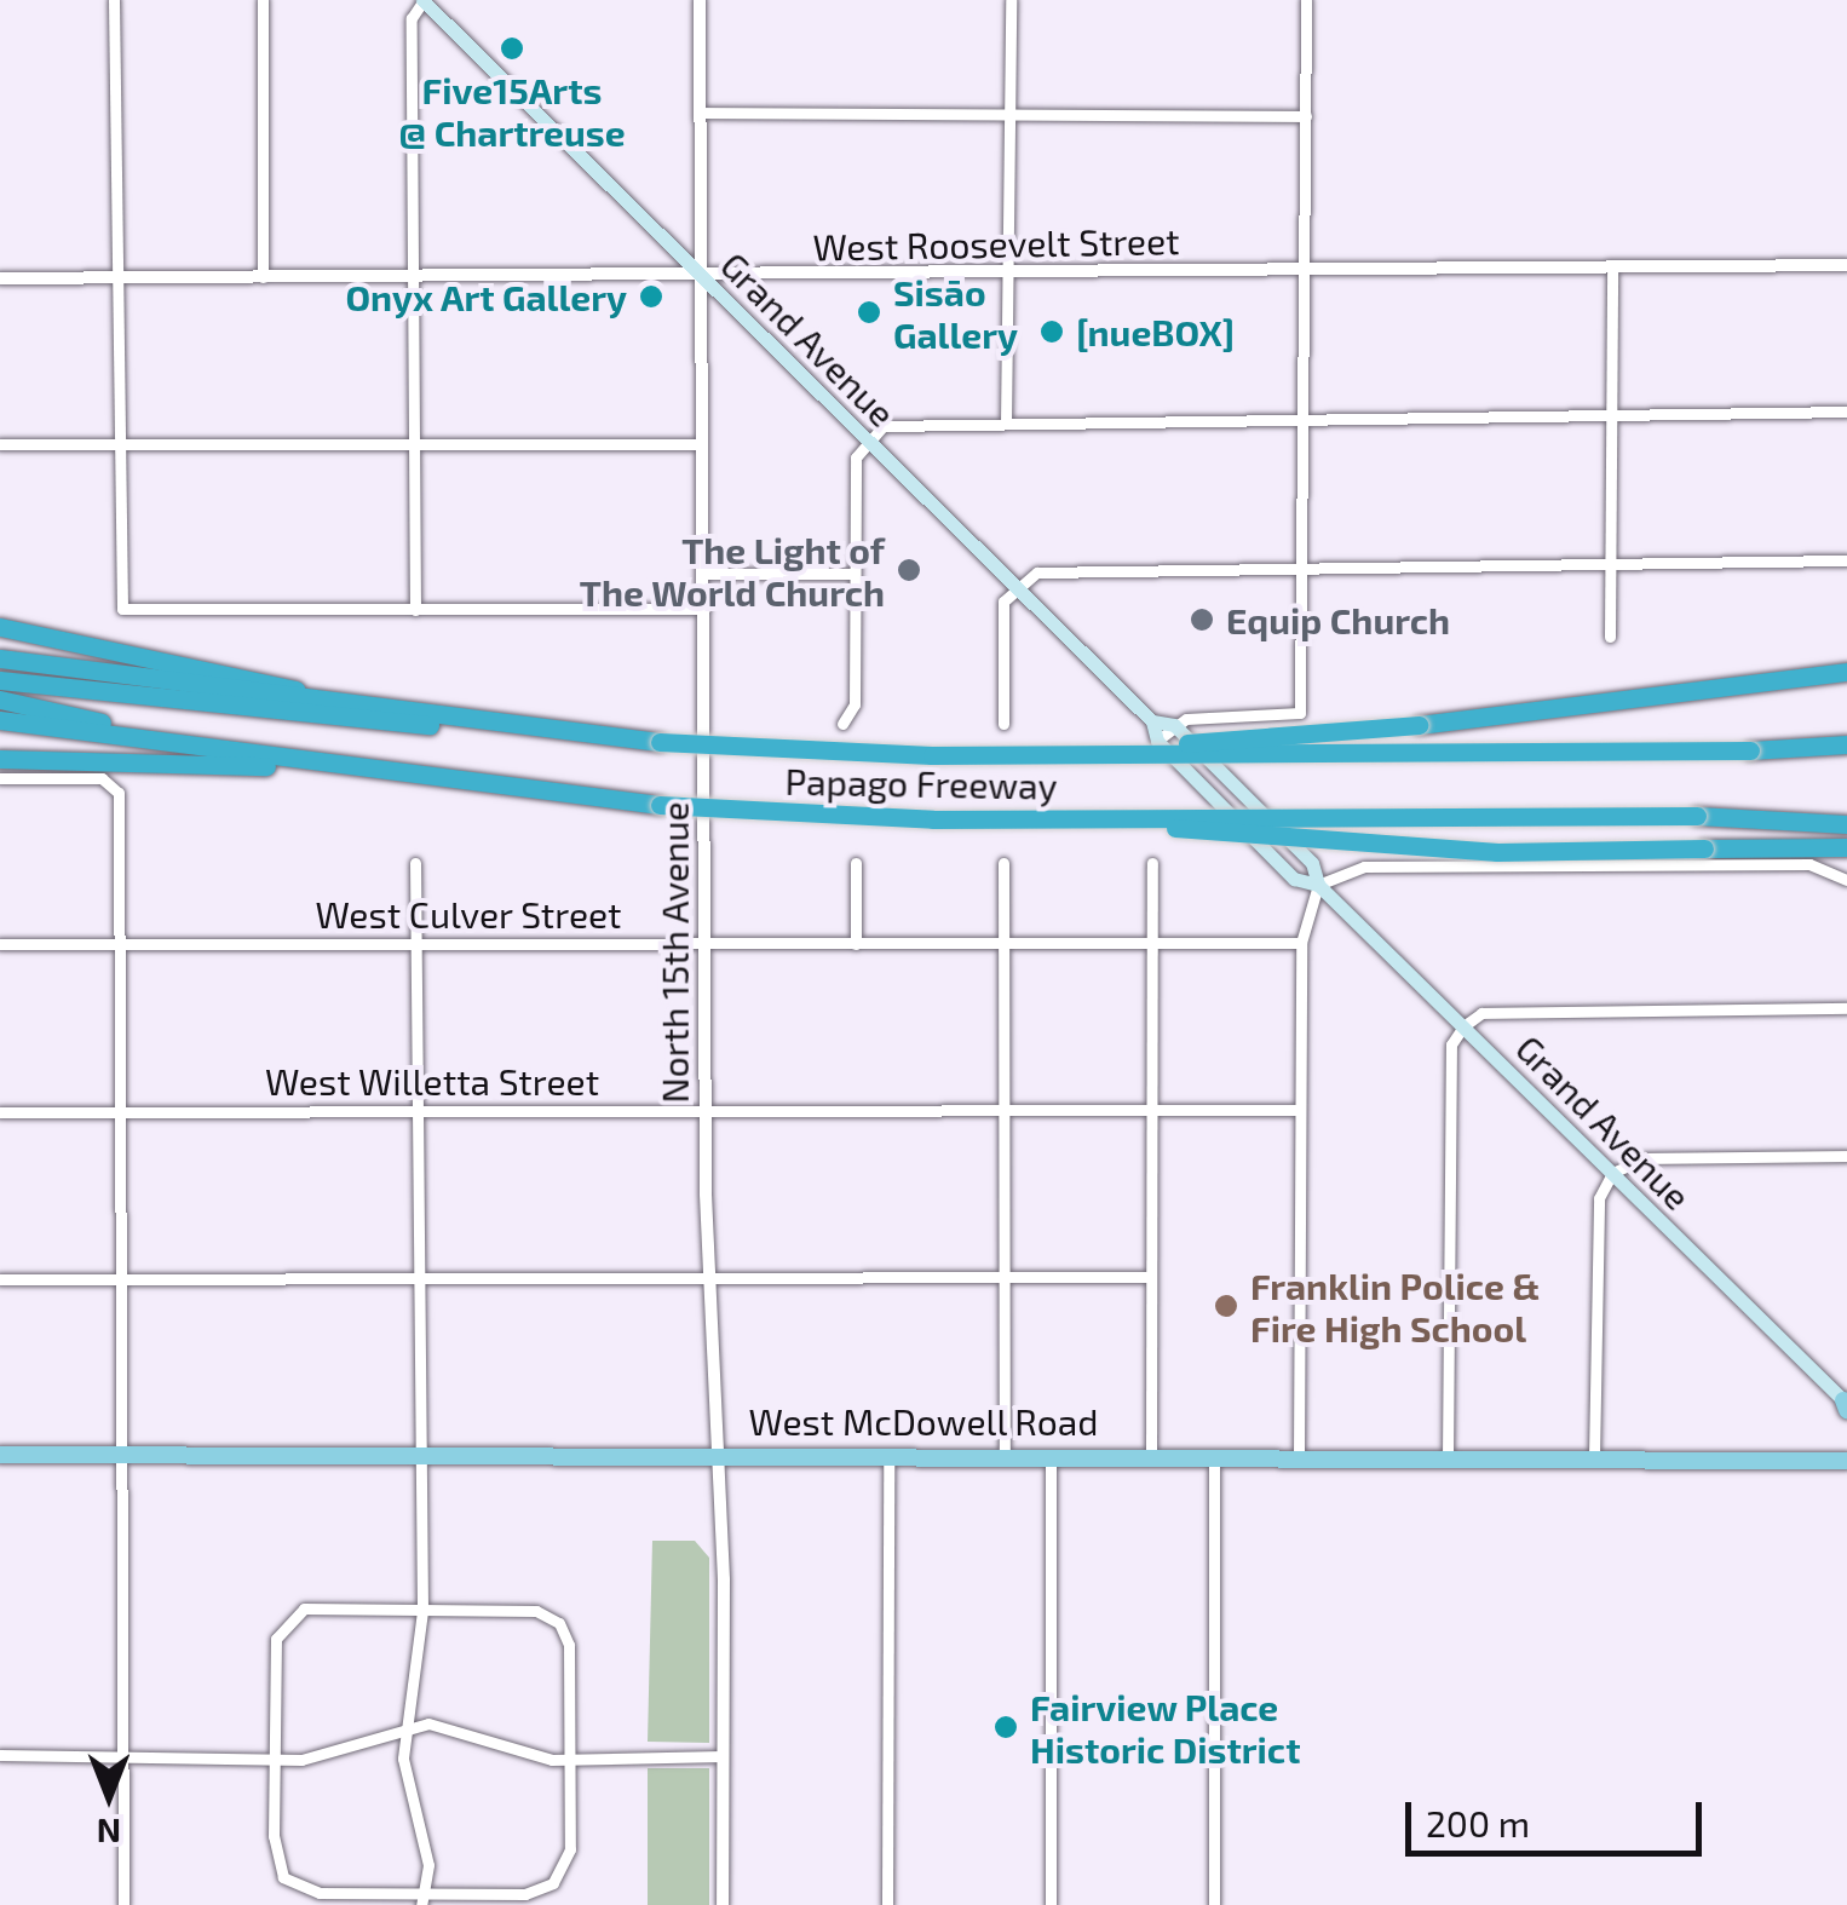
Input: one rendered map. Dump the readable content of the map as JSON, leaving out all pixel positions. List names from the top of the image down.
{
  "streets": {
    "highway": ["Papago Freeway"],
    "main road": ["Grand Avenue", "West McDowell Road"],
    "street": [
      "West Roosevelt Street",
      "West Culver Street",
      "North 15th Avenue",
      "West Willetta Street"
    ]
  },
  "crossings": [
    ["West Roosevelt Street", "Grand Avenue"],
    ["West Roosevelt Street", "North 15th Avenue"],
    ["Grand Avenue", "North 15th Avenue"],
    ["West Culver Street", "North 15th Avenue"],
    ["North 15th Avenue", "West Willetta Street"],
    ["North 15th Avenue", "West McDowell Road"]
  ],
  "places": [
    "Five15Arts @ Chartreuse",
    "Onyx Art Gallery",
    "Sisāo Gallery",
    "[nueBOX]",
    "The Light of The World Church",
    "Equip Church",
    "Franklin Police & Fire High School",
    "Fairview Place Historic District"
  ],
  "scale_bar": "200 m",
  "north": "bottom"
}
